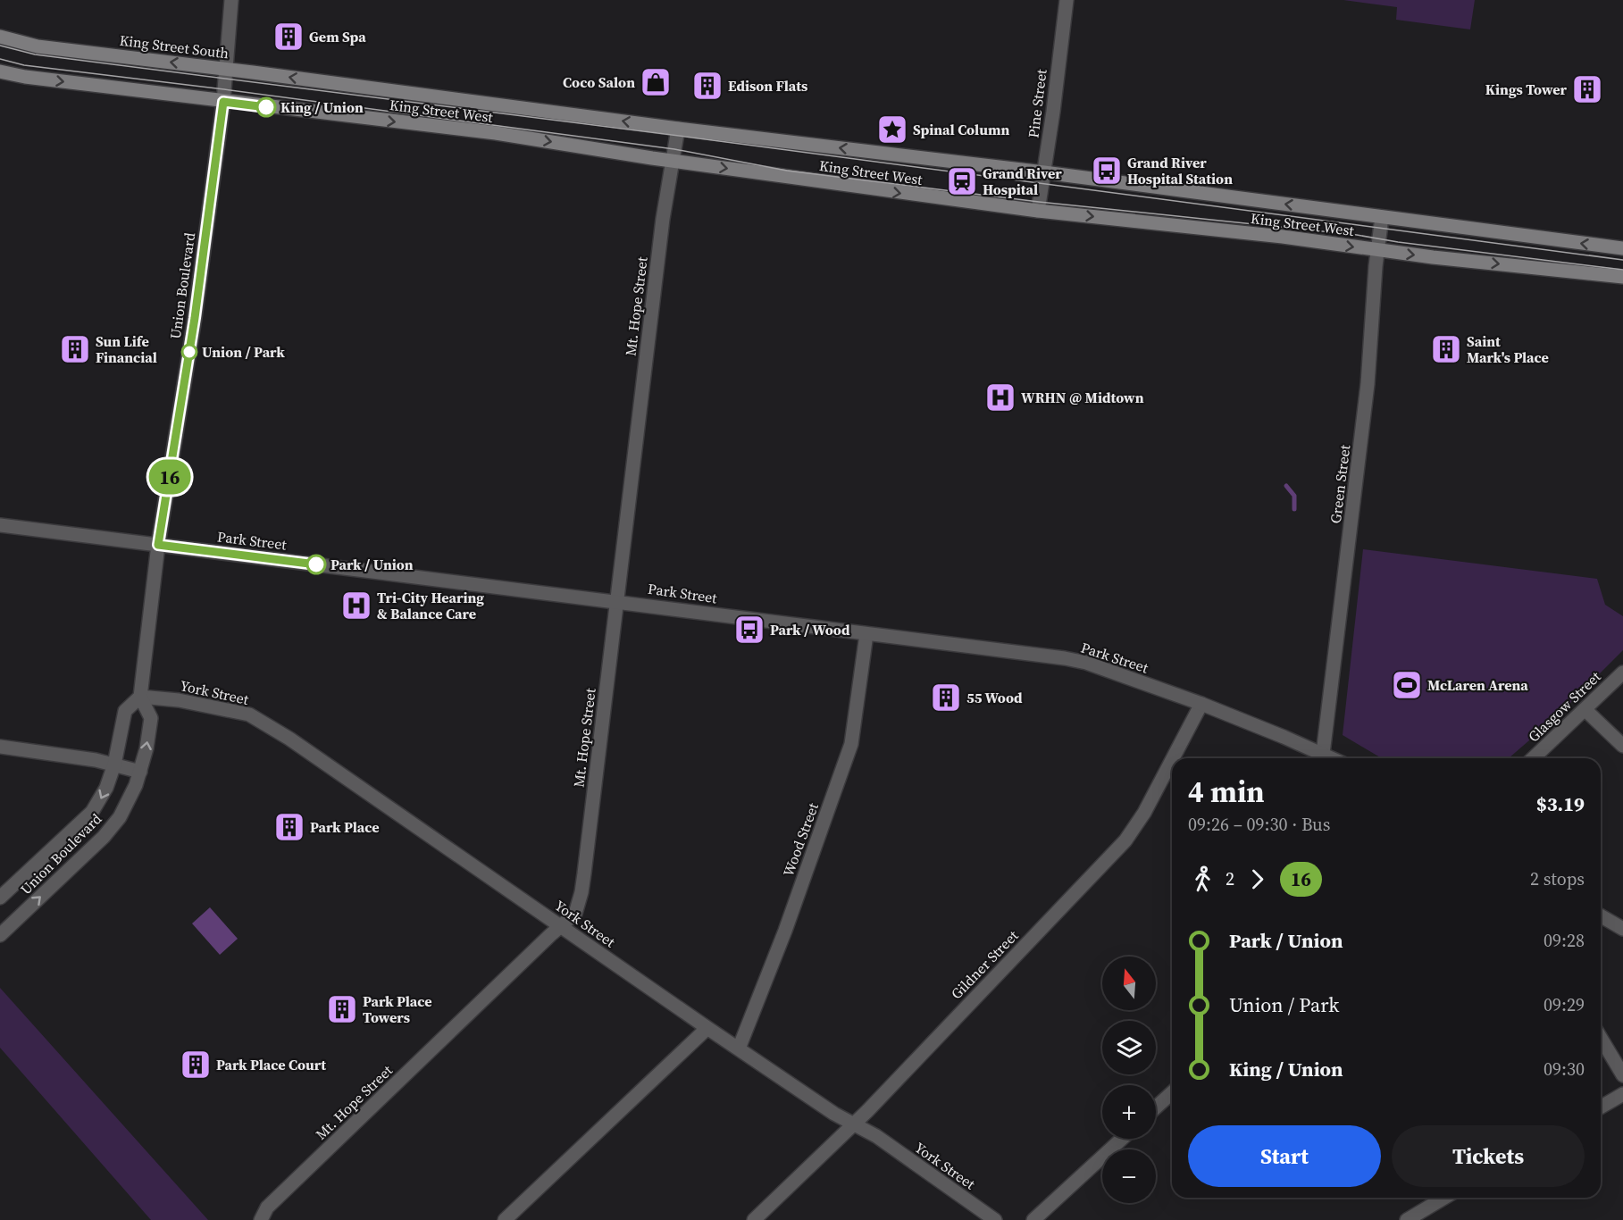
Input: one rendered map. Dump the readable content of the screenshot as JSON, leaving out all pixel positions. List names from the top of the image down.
{
  "streets": {
    "main road": ["King Street South", "King Street West"],
    "street": [
      "Pine Street",
      "Union Boulevard",
      "Mt. Hope Street",
      "Green Street",
      "Park Street",
      "York Street",
      "Glasgow Street",
      "Wood Street",
      "Gildner Street"
    ]
  },
  "crossings": [
    ["King Street South", "King Street West"],
    ["King Street South", "Union Boulevard"],
    ["Pine Street", "King Street West"],
    ["King Street West", "Union Boulevard"],
    ["King Street West", "Mt. Hope Street"],
    ["King Street West", "Green Street"],
    ["Union Boulevard", "Park Street"],
    ["Union Boulevard", "York Street"],
    ["Mt. Hope Street", "Park Street"],
    ["Mt. Hope Street", "York Street"],
    ["Green Street", "Park Street"],
    ["Park Street", "Wood Street"],
    ["Park Street", "Gildner Street"],
    ["York Street", "Wood Street"],
    ["York Street", "Gildner Street"]
  ],
  "places": {
    "building": [
      "Gem Spa",
      "Edison Flats",
      "Kings Tower",
      "Sun Life Financial",
      "Saint Mark's Place",
      "55 Wood",
      "Park Place",
      "Park Place Towers",
      "Park Place Court"
    ],
    "shop": ["Coco Salon"],
    "other": ["King / Union", "Union / Park", "Park / Union"],
    "place": ["Spinal Column"],
    "bus stop": ["Grand River Hospital Station", "Park / Wood"],
    "station": ["Grand River Hospital"],
    "hospital": ["WRHN @ Midtown", "Tri-City Hearing & Balance Care"],
    "sports": ["McLaren Arena"]
  },
  "lines": ["bus line 16"],
  "north": "top",
  "page": {
    "on_map": "16",
    "heading": ["4 min", "09:26 – 09:30 · Bus", "$3.19"],
    "legs": ["2", "16", "2 stops"],
    "list": [
      {
        "name": "Park / Union",
        "value": "09:28"
      },
      {
        "name": "Union / Park",
        "value": "09:29"
      },
      {
        "name": "King / Union",
        "value": "09:30"
      }
    ],
    "map_buttons": ["+", "−"],
    "buttons": ["Start", "Tickets"]
  }
}
